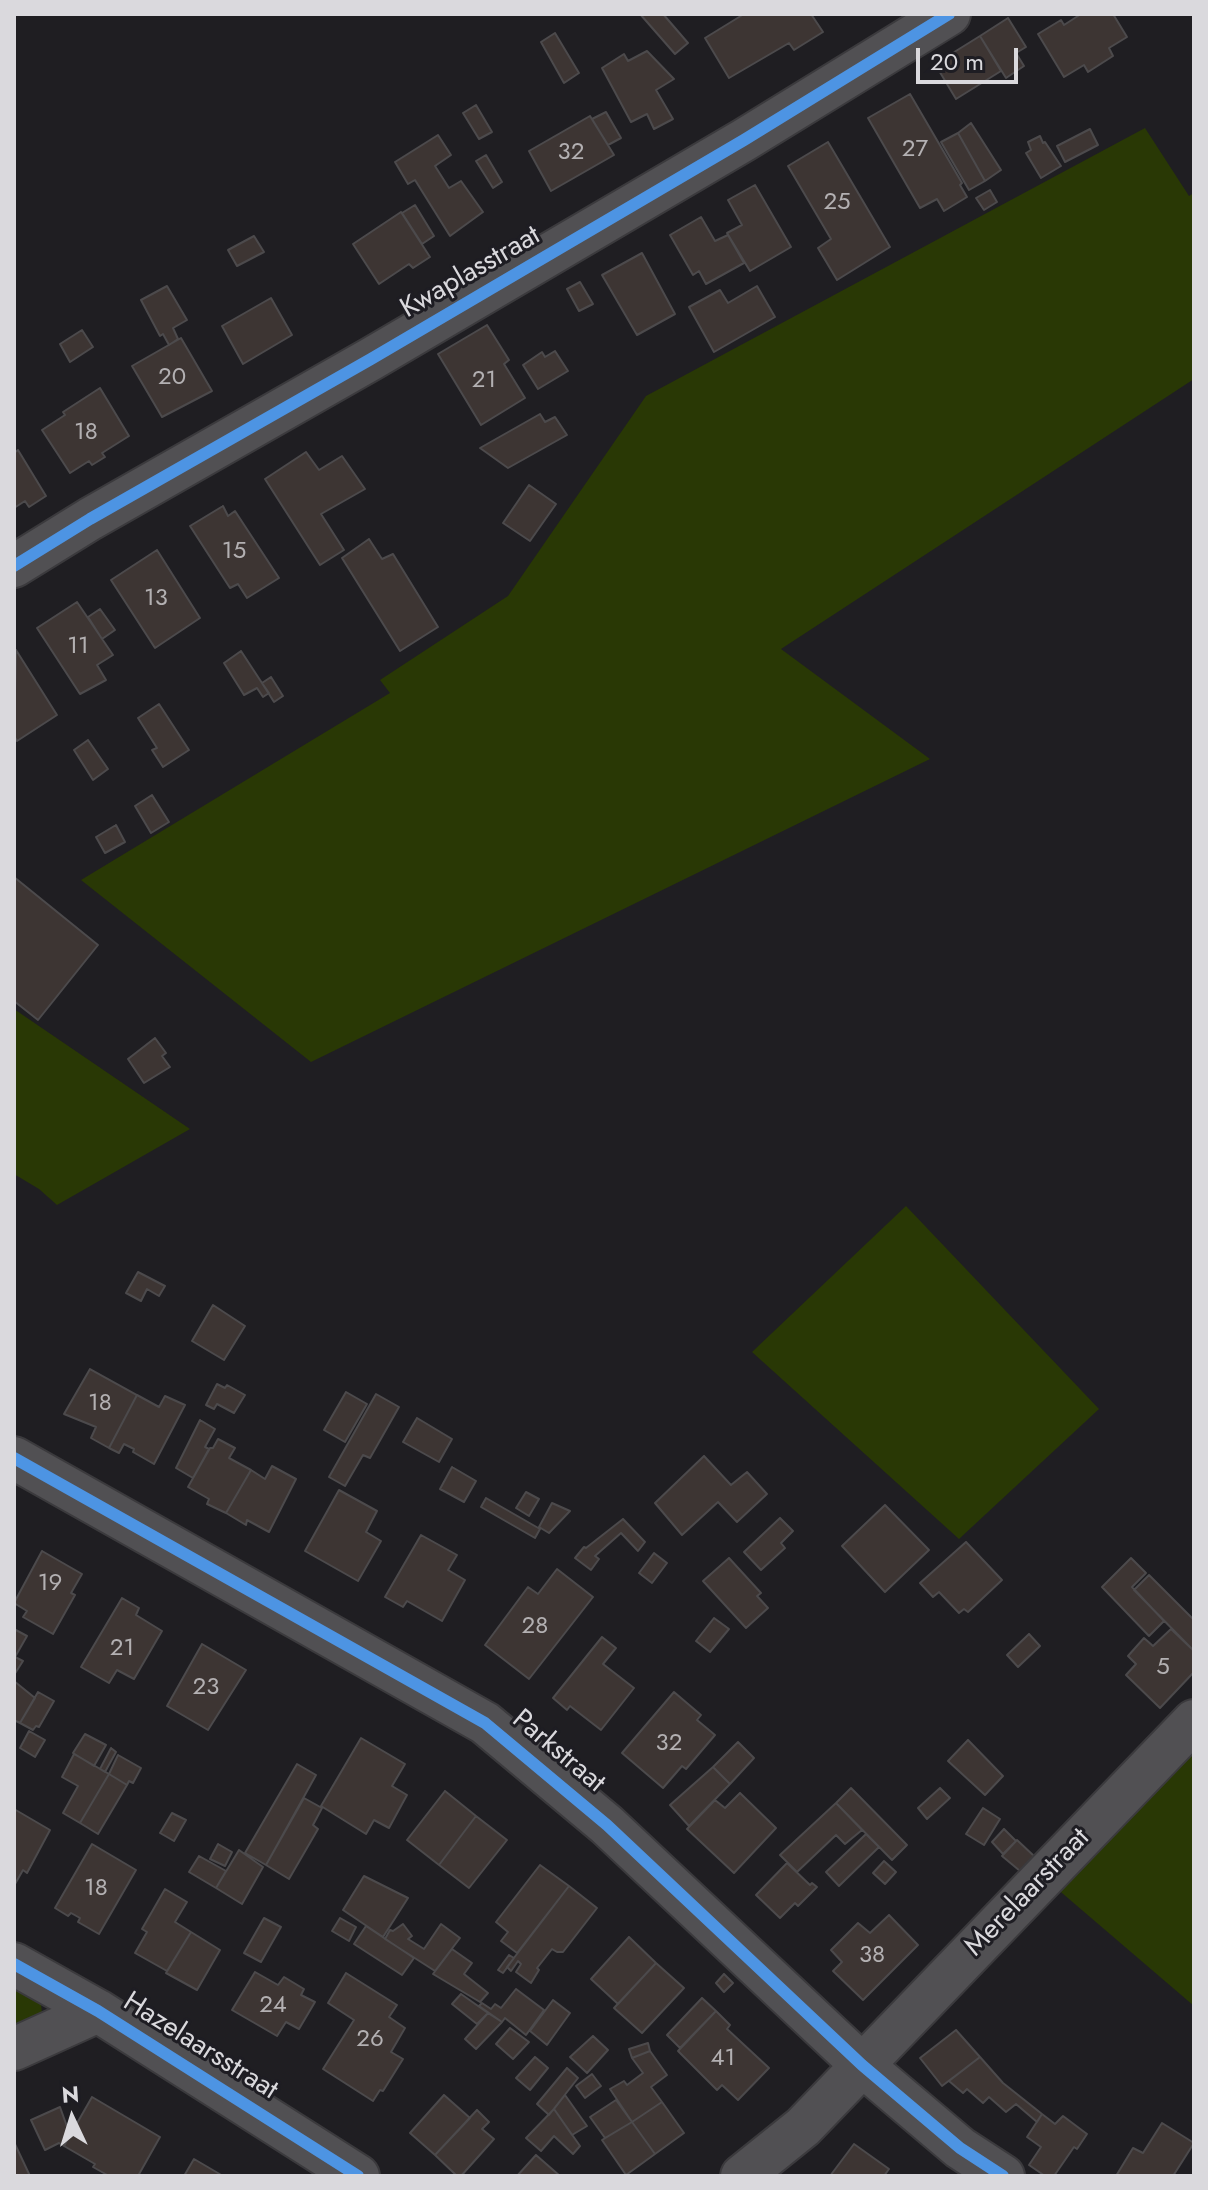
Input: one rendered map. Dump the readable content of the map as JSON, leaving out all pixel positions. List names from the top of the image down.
{
  "streets": {
    "street": [
      "Kwaplasstraat",
      "Parkstraat",
      "Merelaarstraat",
      "Hazelaarsstraat"
    ]
  },
  "crossings": [
    ["Parkstraat", "Merelaarstraat"]
  ],
  "house_numbers": [
    "27",
    "32",
    "25",
    "20",
    "21",
    "18",
    "15",
    "13",
    "11",
    "18",
    "19",
    "28",
    "21",
    "5",
    "23",
    "32",
    "18",
    "38",
    "24",
    "26",
    "41"
  ],
  "scale_bar": "20 m",
  "north": "top"
}
